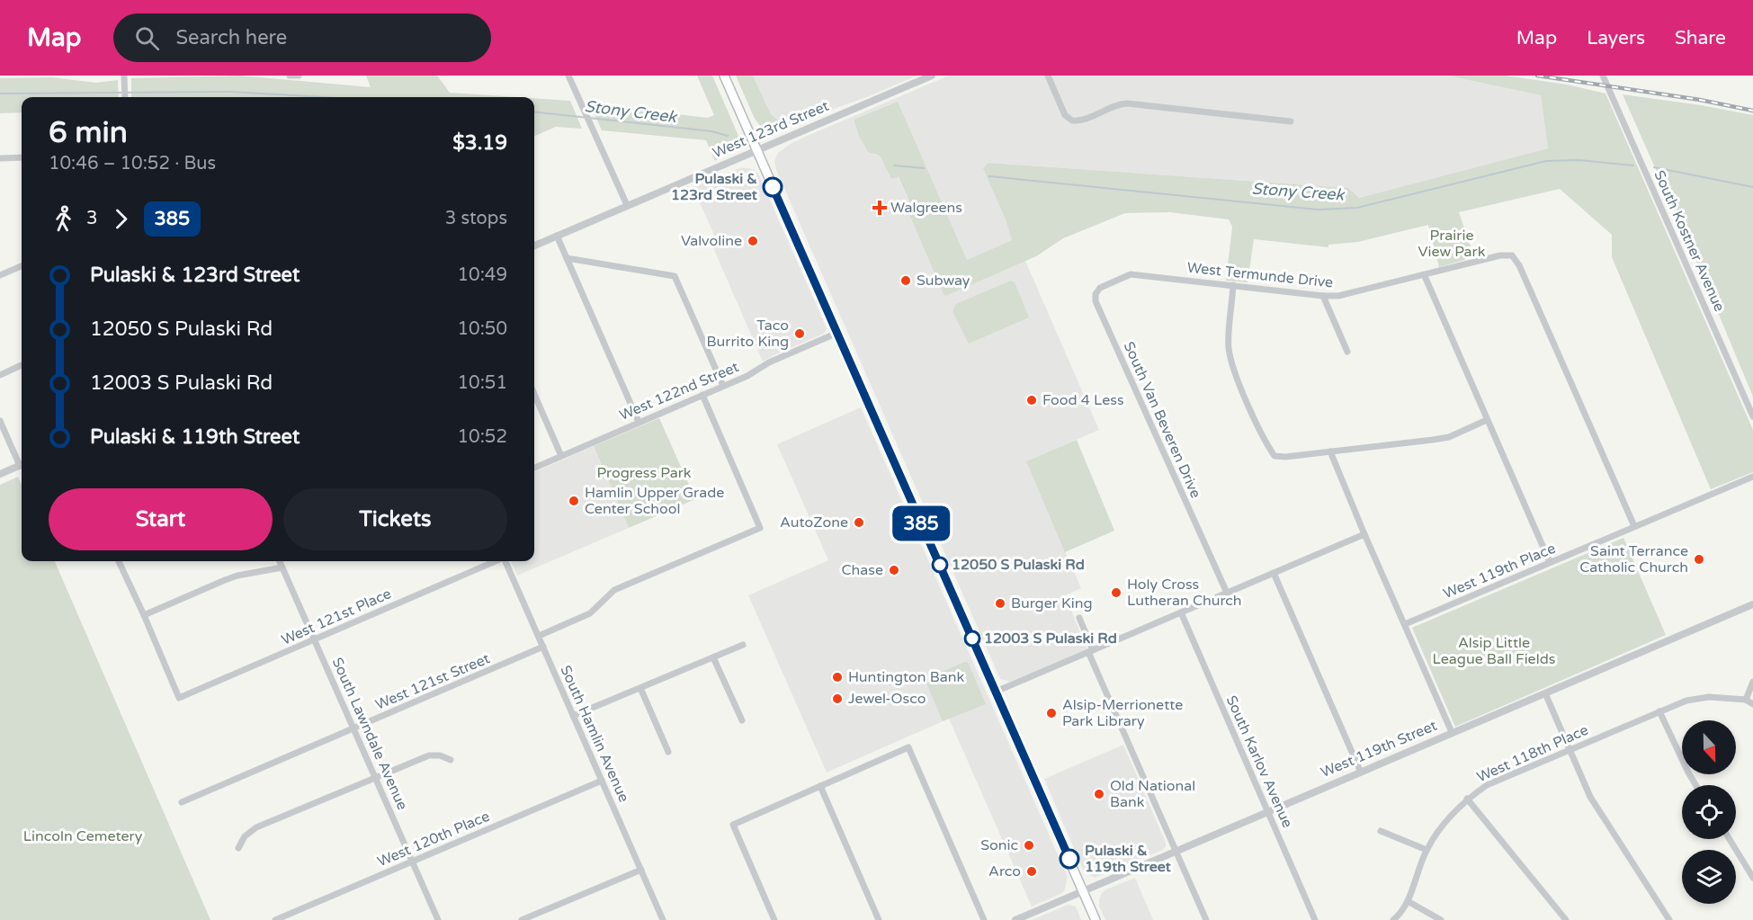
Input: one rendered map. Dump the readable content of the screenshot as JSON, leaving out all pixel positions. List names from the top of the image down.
{
  "streets": {
    "street": [
      "West 123rd Street",
      "South Kostner Avenue",
      "West Termunde Drive",
      "West 122nd Street",
      "South Van Beveren Drive",
      "West 119th Place",
      "West 121st Place",
      "West 121st Street",
      "South Lawndale Avenue",
      "South Hamlin Avenue",
      "West 119th Street",
      "West 118th Place",
      "South Karlov Avenue",
      "West 120th Place"
    ]
  },
  "crossings": [
    ["West Termunde Drive", "South Van Beveren Drive"],
    ["West Termunde Drive", "West 119th Place"],
    ["West 121st Place", "South Lawndale Avenue"],
    ["West 121st Street", "South Lawndale Avenue"],
    ["West 121st Street", "South Hamlin Avenue"],
    ["South Lawndale Avenue", "West 120th Place"],
    ["South Hamlin Avenue", "West 120th Place"],
    ["West 119th Street", "South Karlov Avenue"]
  ],
  "water": ["Stony Creek"],
  "parks": [
    "Prairie View Park",
    "Progress Park",
    "Alsip Little League Ball Fields",
    "Lincoln Cemetery"
  ],
  "places": {
    "other": [
      "Pulaski & 123rd Street",
      "Valvoline",
      "Subway",
      "Taco Burrito King",
      "Food 4 Less",
      "Hamlin Upper Grade Center School",
      "AutoZone",
      "Saint Terrance Catholic Church",
      "12050 S Pulaski Rd",
      "Chase",
      "Holy Cross Lutheran Church",
      "Burger King",
      "12003 S Pulaski Rd",
      "Huntington Bank",
      "Jewel-Osco",
      "Alsip-Merrionette Park Library",
      "Old National Bank",
      "Sonic",
      "Pulaski & 119th Street",
      "Arco"
    ],
    "health": ["Walgreens"]
  },
  "lines": ["bus line 385"],
  "north": "bottom",
  "page": {
    "header": "Map",
    "search": "Search here",
    "nav": ["Map", "Layers", "Share"],
    "on_map": "385",
    "heading": ["6 min", "10:46 – 10:52 · Bus", "$3.19"],
    "legs": ["3", "385", "3 stops"],
    "list": [
      {
        "name": "Pulaski & 123rd Street",
        "value": "10:49"
      },
      {
        "name": "12050 S Pulaski Rd",
        "value": "10:50"
      },
      {
        "name": "12003 S Pulaski Rd",
        "value": "10:51"
      },
      {
        "name": "Pulaski & 119th Street",
        "value": "10:52"
      }
    ],
    "buttons": ["Start", "Tickets"]
  }
}
